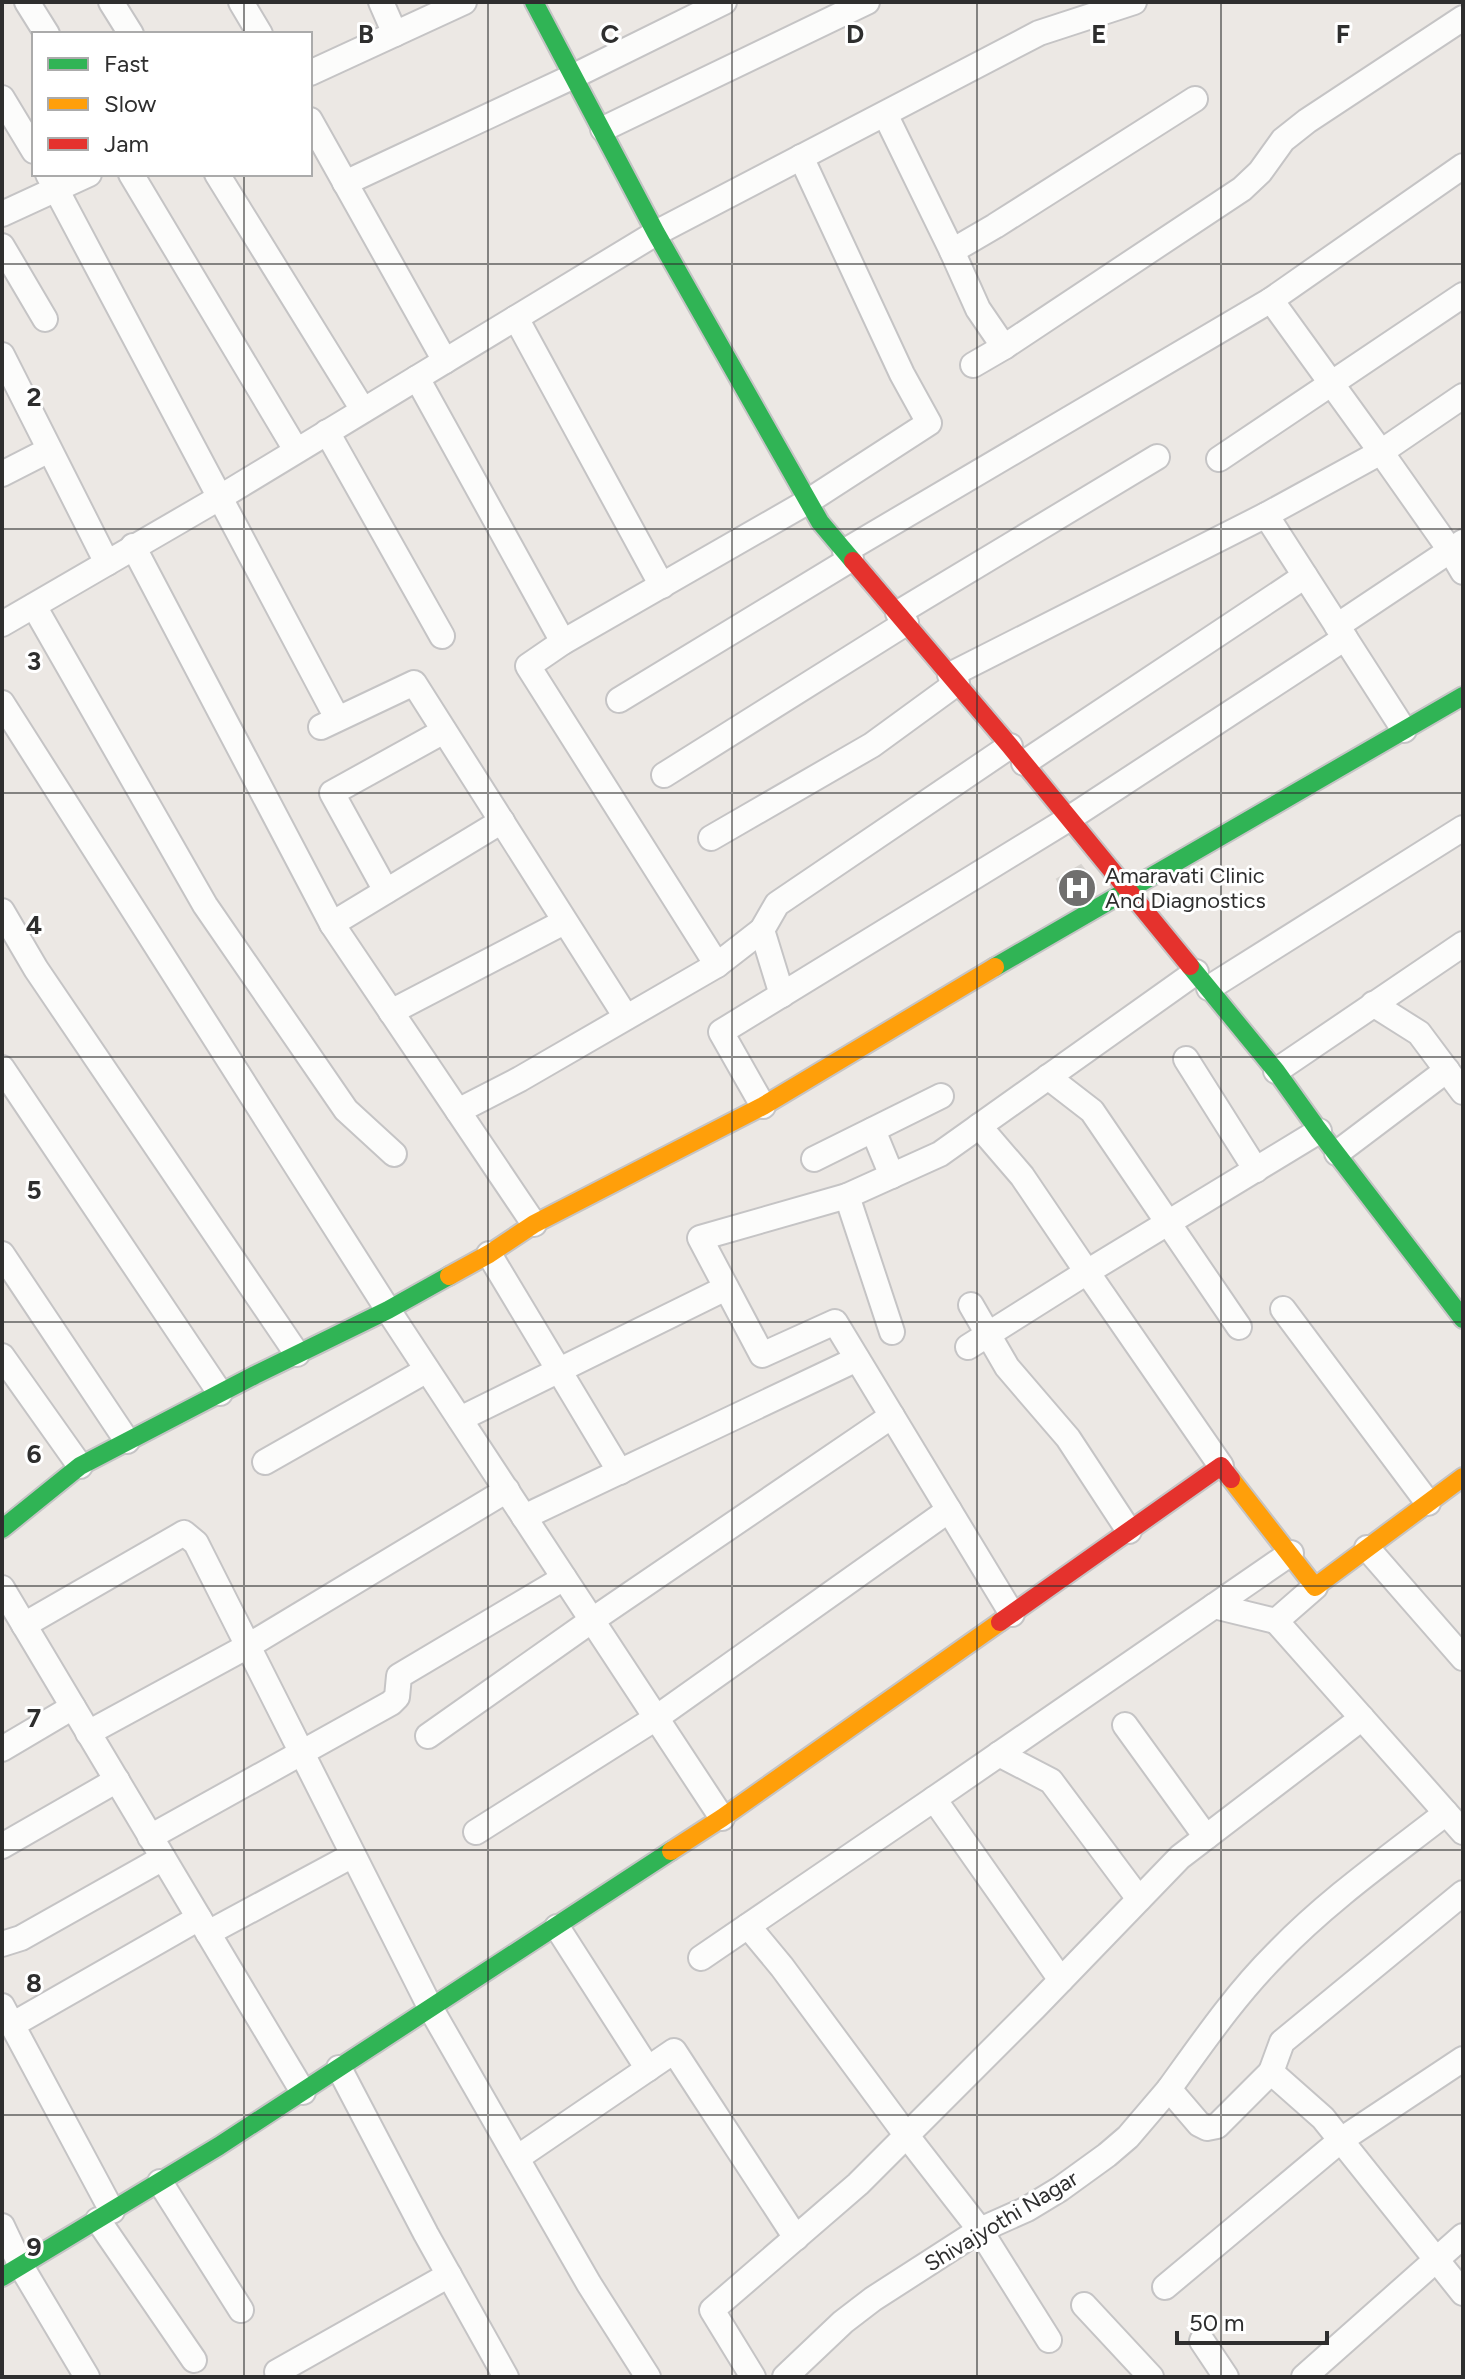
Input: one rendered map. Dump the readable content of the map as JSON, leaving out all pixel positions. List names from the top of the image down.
{
  "streets": {
    "street": ["Shivajyothi Nagar"]
  },
  "places": {
    "hospital": ["Amaravati Clinic And Diagnostics"]
  },
  "legend": ["Fast", "Slow", "Jam"],
  "scale_bar": "50 m",
  "grid": {
    "columns": [
      "B",
      "C",
      "D",
      "E",
      "F"
    ],
    "rows": [
      "2",
      "3",
      "4",
      "5",
      "6",
      "7",
      "8",
      "9"
    ]
  }
}
